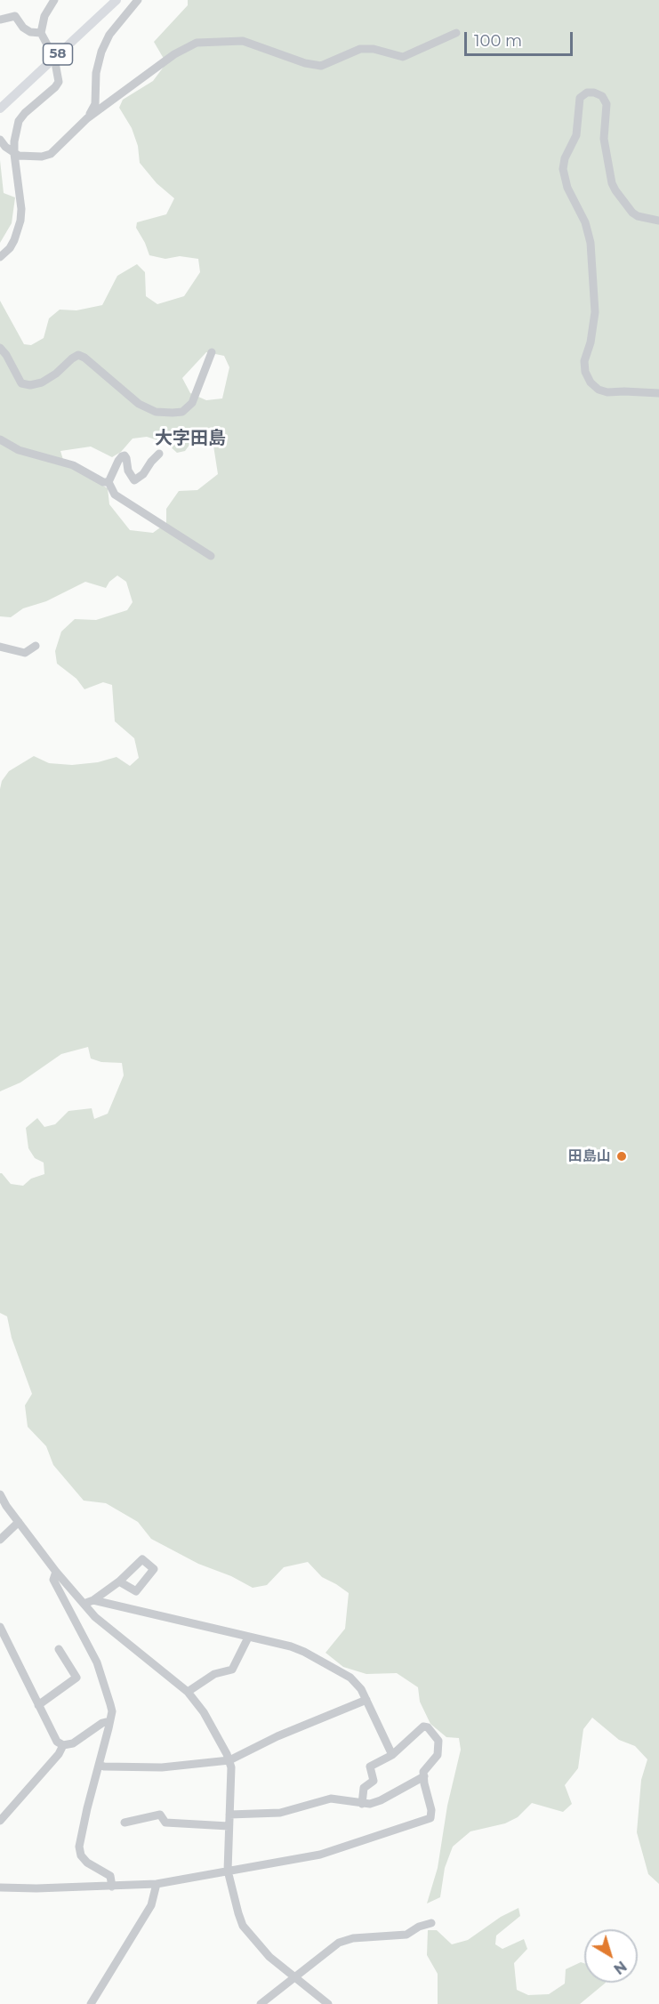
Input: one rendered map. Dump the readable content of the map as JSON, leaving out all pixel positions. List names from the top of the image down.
{
  "streets": {
    "main road": ["58"]
  },
  "districts": ["大字田島"],
  "places": ["田島山"],
  "scale_bar": "100 m",
  "north": "bottom right"
}
